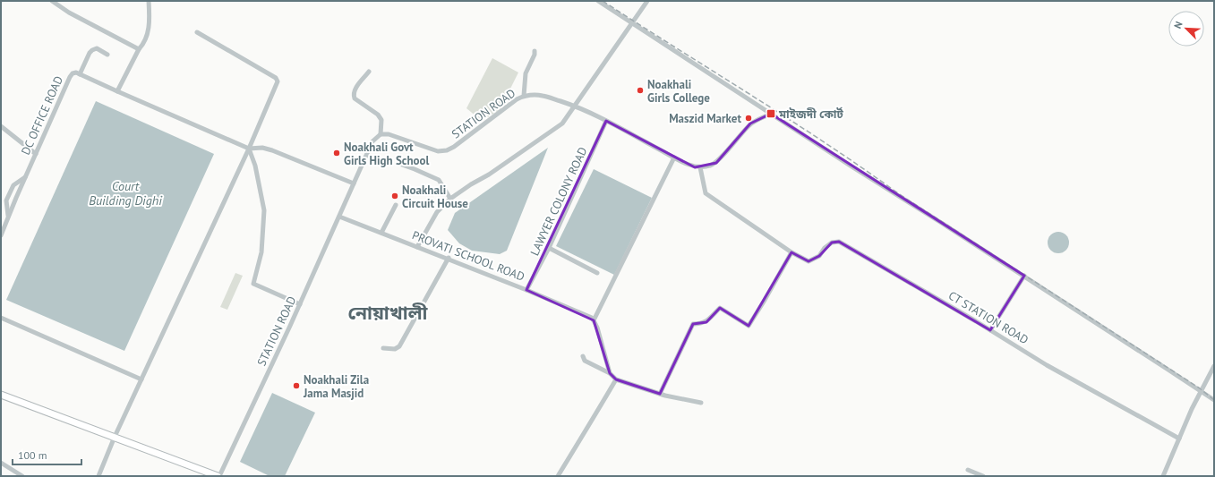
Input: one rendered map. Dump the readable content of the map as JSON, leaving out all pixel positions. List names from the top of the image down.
{
  "streets": {
    "street": [
      "STATION ROAD",
      "DC OFFICE ROAD",
      "LAWYER COLONY ROAD",
      "PROVATI SCHOOL ROAD",
      "CT STATION ROAD"
    ]
  },
  "crossings": [
    ["STATION ROAD", "LAWYER COLONY ROAD"],
    ["STATION ROAD", "PROVATI SCHOOL ROAD"],
    ["LAWYER COLONY ROAD", "PROVATI SCHOOL ROAD"]
  ],
  "districts": ["নোয়াখালী"],
  "water": ["Court Building Dighi"],
  "places": {
    "other": [
      "Noakhali Girls College",
      "Maszid Market",
      "Noakhali Govt Girls High School",
      "Noakhali Circuit House",
      "Noakhali Zila Jama Masjid"
    ],
    "transit": ["মাইজদী কোর্ট"]
  },
  "scale_bar": "100 m",
  "north": "top left"
}
